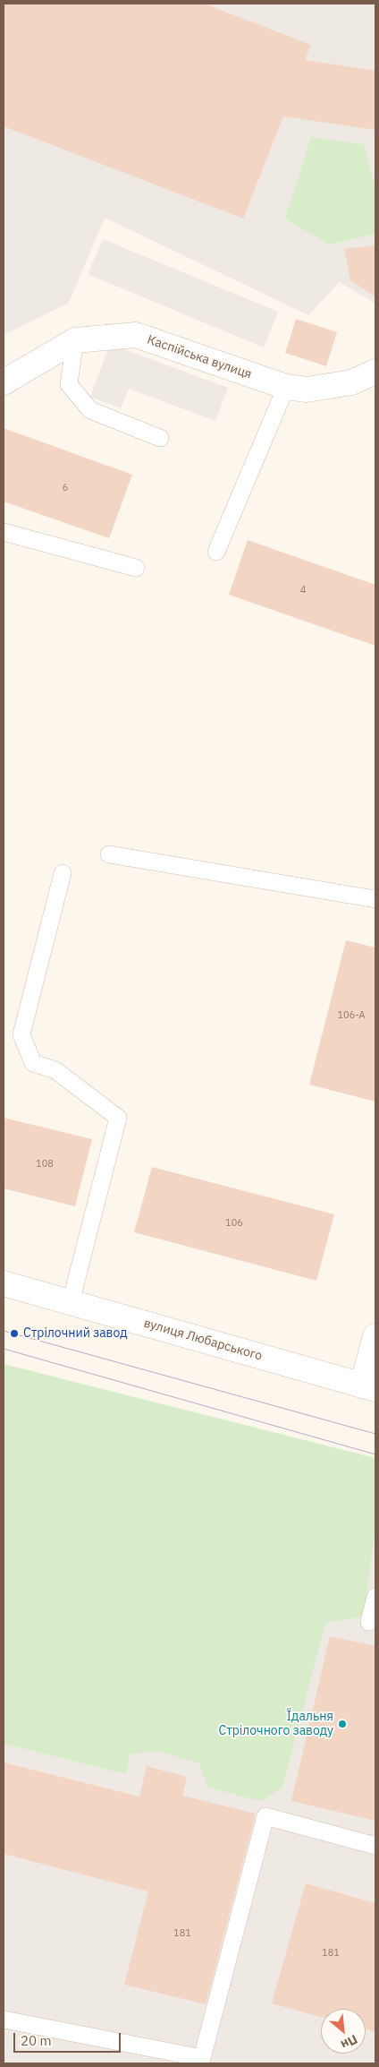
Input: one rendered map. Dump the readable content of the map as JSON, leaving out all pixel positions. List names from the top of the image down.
{
  "streets": {
    "street": ["Каспійська вулиця", "вулиця Любарського"]
  },
  "places": ["Стрілочний завод", "Їдальня Стрілочного заводу"],
  "house_numbers": [
    "6",
    "4",
    "106-А",
    "108",
    "106",
    "181",
    "181"
  ],
  "scale_bar": "20 m",
  "north": "bottom right"
}
